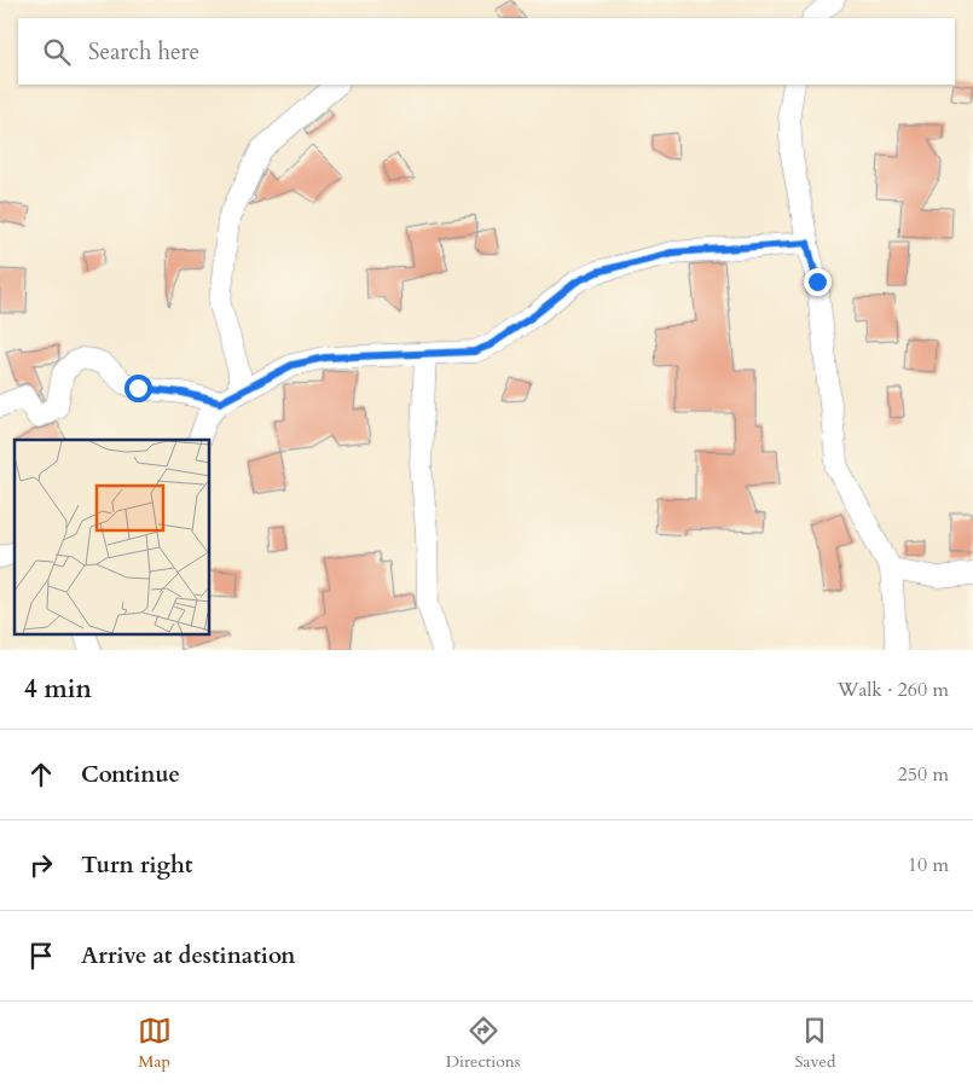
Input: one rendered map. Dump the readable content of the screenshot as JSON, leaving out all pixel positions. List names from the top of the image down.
{
  "page": {
    "search": "Search here",
    "heading": ["4 min", "Walk · 260 m"],
    "list": [
      ["Continue", "250 m"],
      ["Turn right", "10 m"],
      "Arrive at destination"
    ],
    "nav": ["Map", "Directions", "Saved"]
  }
}
